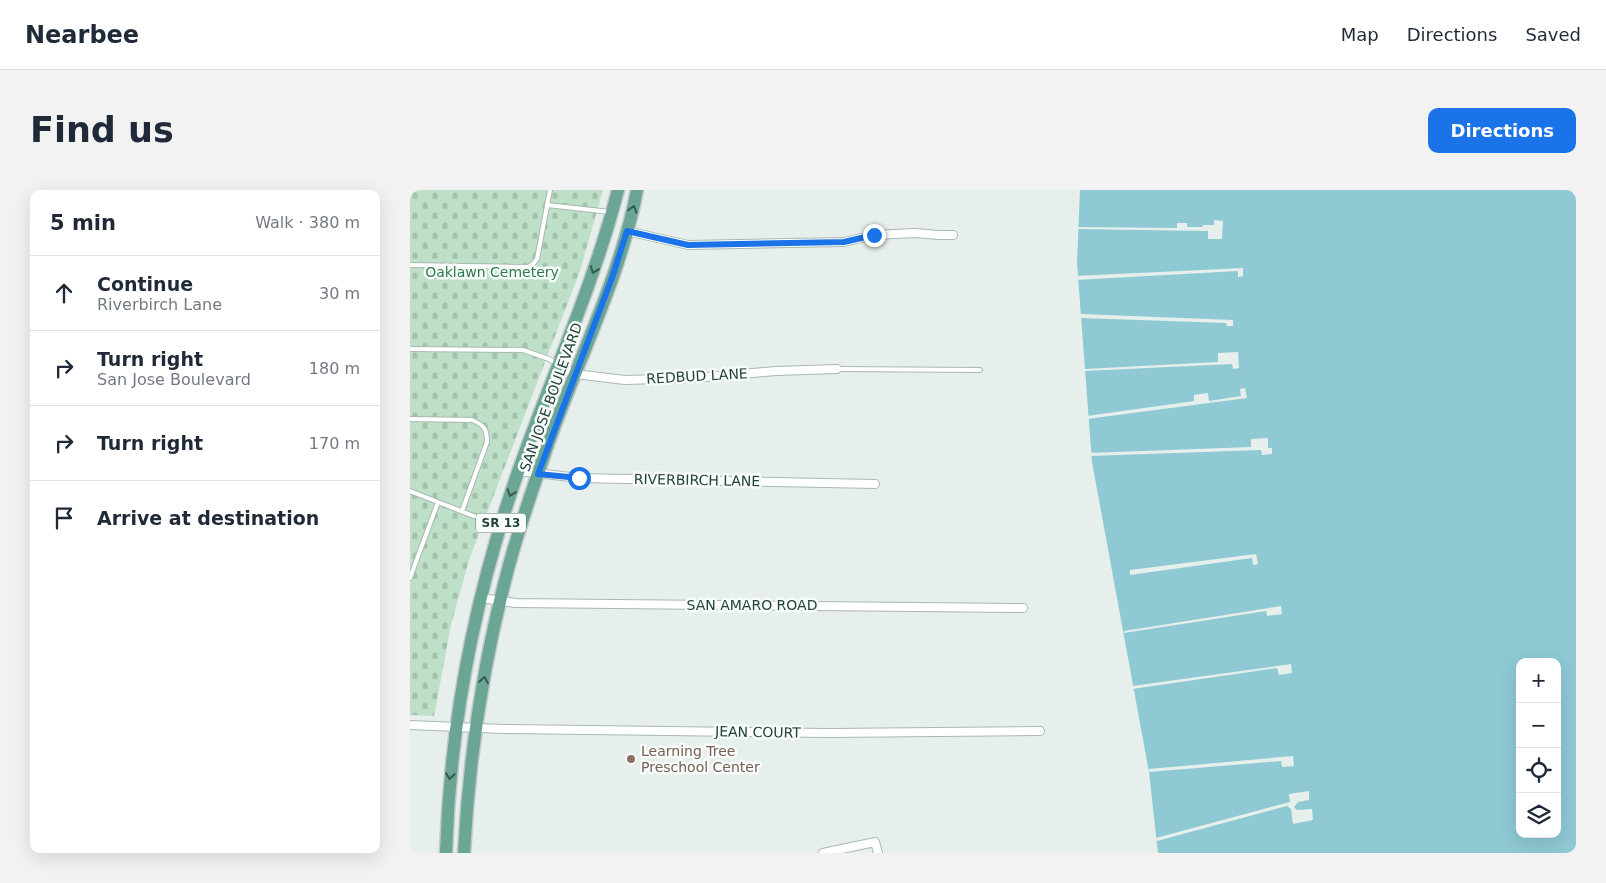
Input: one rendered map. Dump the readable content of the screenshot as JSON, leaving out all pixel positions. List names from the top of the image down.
{
  "streets": {
    "main road": ["SAN JOSE BOULEVARD", "SR 13"],
    "street": [
      "REDBUD LANE",
      "RIVERBIRCH LANE",
      "SAN AMARO ROAD",
      "JEAN COURT"
    ]
  },
  "crossings": [
    ["REDBUD LANE", "SAN JOSE BOULEVARD"],
    ["SAN JOSE BOULEVARD", "RIVERBIRCH LANE"],
    ["SAN JOSE BOULEVARD", "SAN AMARO ROAD"],
    ["SAN JOSE BOULEVARD", "JEAN COURT"]
  ],
  "parks": ["Oaklawn Cemetery"],
  "places": ["Learning Tree Preschool Center"],
  "page": {
    "header": "Nearbee",
    "nav": ["Map", "Directions", "Saved"],
    "buttons": "Directions",
    "title": "Find us",
    "heading": ["5 min", "Walk · 380 m"],
    "list": [
      ["Continue", "Riverbirch Lane", "30 m"],
      ["Turn right", "San Jose Boulevard", "180 m"],
      ["Turn right", "170 m"],
      "Arrive at destination"
    ],
    "map_buttons": ["+", "−"]
  }
}
